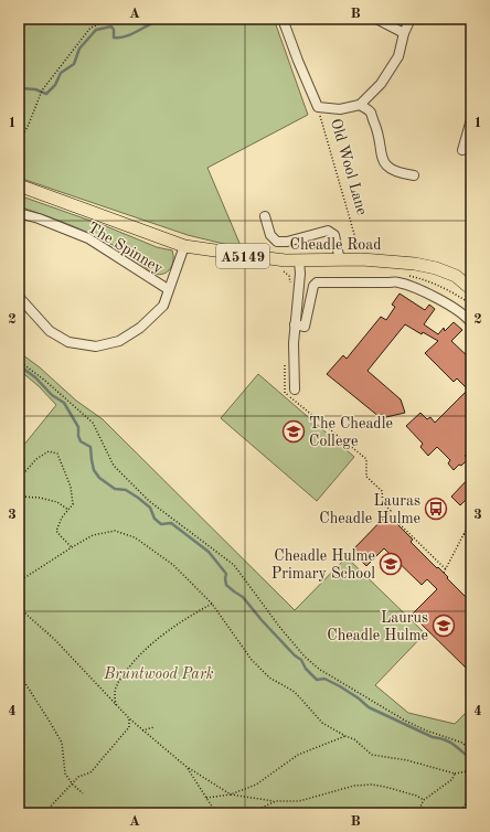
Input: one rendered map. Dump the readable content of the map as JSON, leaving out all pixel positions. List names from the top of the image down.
{
  "streets": {
    "main road": ["Cheadle Road", "A5149"],
    "street": ["Old Wool Lane", "The Spinney"]
  },
  "crossings": [
    ["Old Wool Lane", "Cheadle Road"],
    ["Cheadle Road", "The Spinney"]
  ],
  "parks": ["Bruntwood Park"],
  "places": {
    "school or university": ["The Cheadle College", "Cheadle Hulme Primary School", "Laurus Cheadle Hulme"],
    "bus stop": ["Lauras Cheadle Hulme"]
  },
  "grid": {
    "columns": ["A", "B"],
    "rows": [
      "1",
      "2",
      "3",
      "4"
    ]
  }
}
